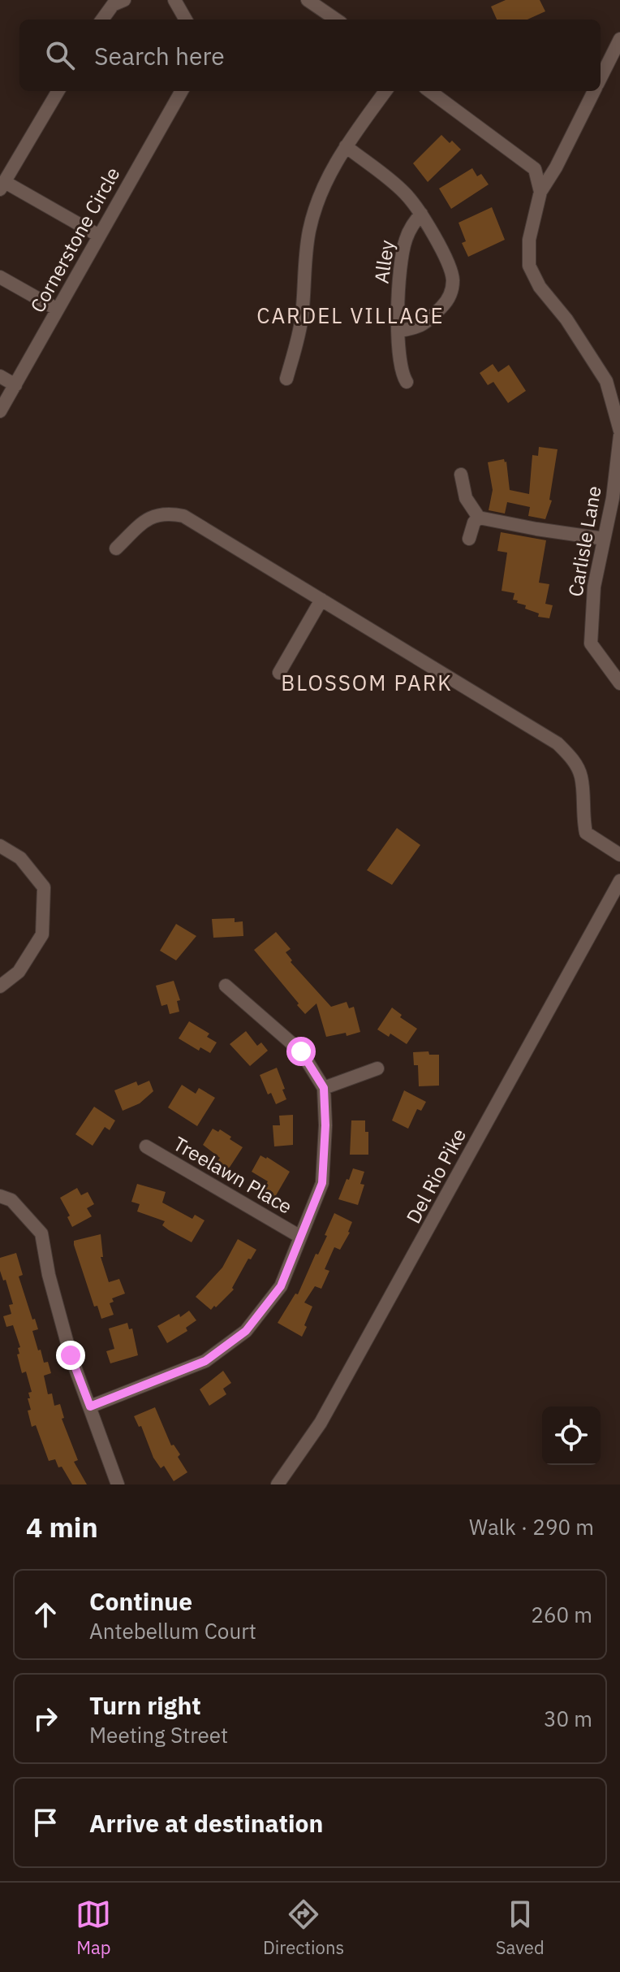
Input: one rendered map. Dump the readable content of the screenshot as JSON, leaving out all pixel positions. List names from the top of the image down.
{
  "streets": {
    "street": [
      "Cornerstone Circle",
      "Alley",
      "Carlisle Lane",
      "Treelawn Place",
      "Del Rio Pike"
    ]
  },
  "districts": ["CARDEL VILLAGE", "BLOSSOM PARK"],
  "page": {
    "search": "Search here",
    "heading": ["4 min", "Walk · 290 m"],
    "list": [
      ["Continue", "Antebellum Court", "260 m"],
      ["Turn right", "Meeting Street", "30 m"],
      "Arrive at destination"
    ],
    "nav": ["Map", "Directions", "Saved"]
  }
}
